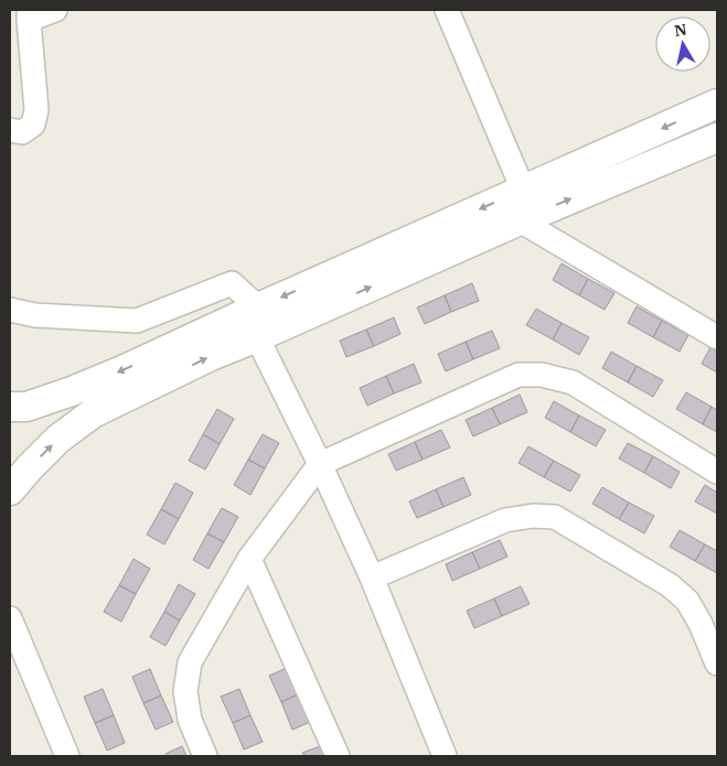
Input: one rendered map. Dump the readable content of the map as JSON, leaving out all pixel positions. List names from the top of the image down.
{
  "north": "top"
}
